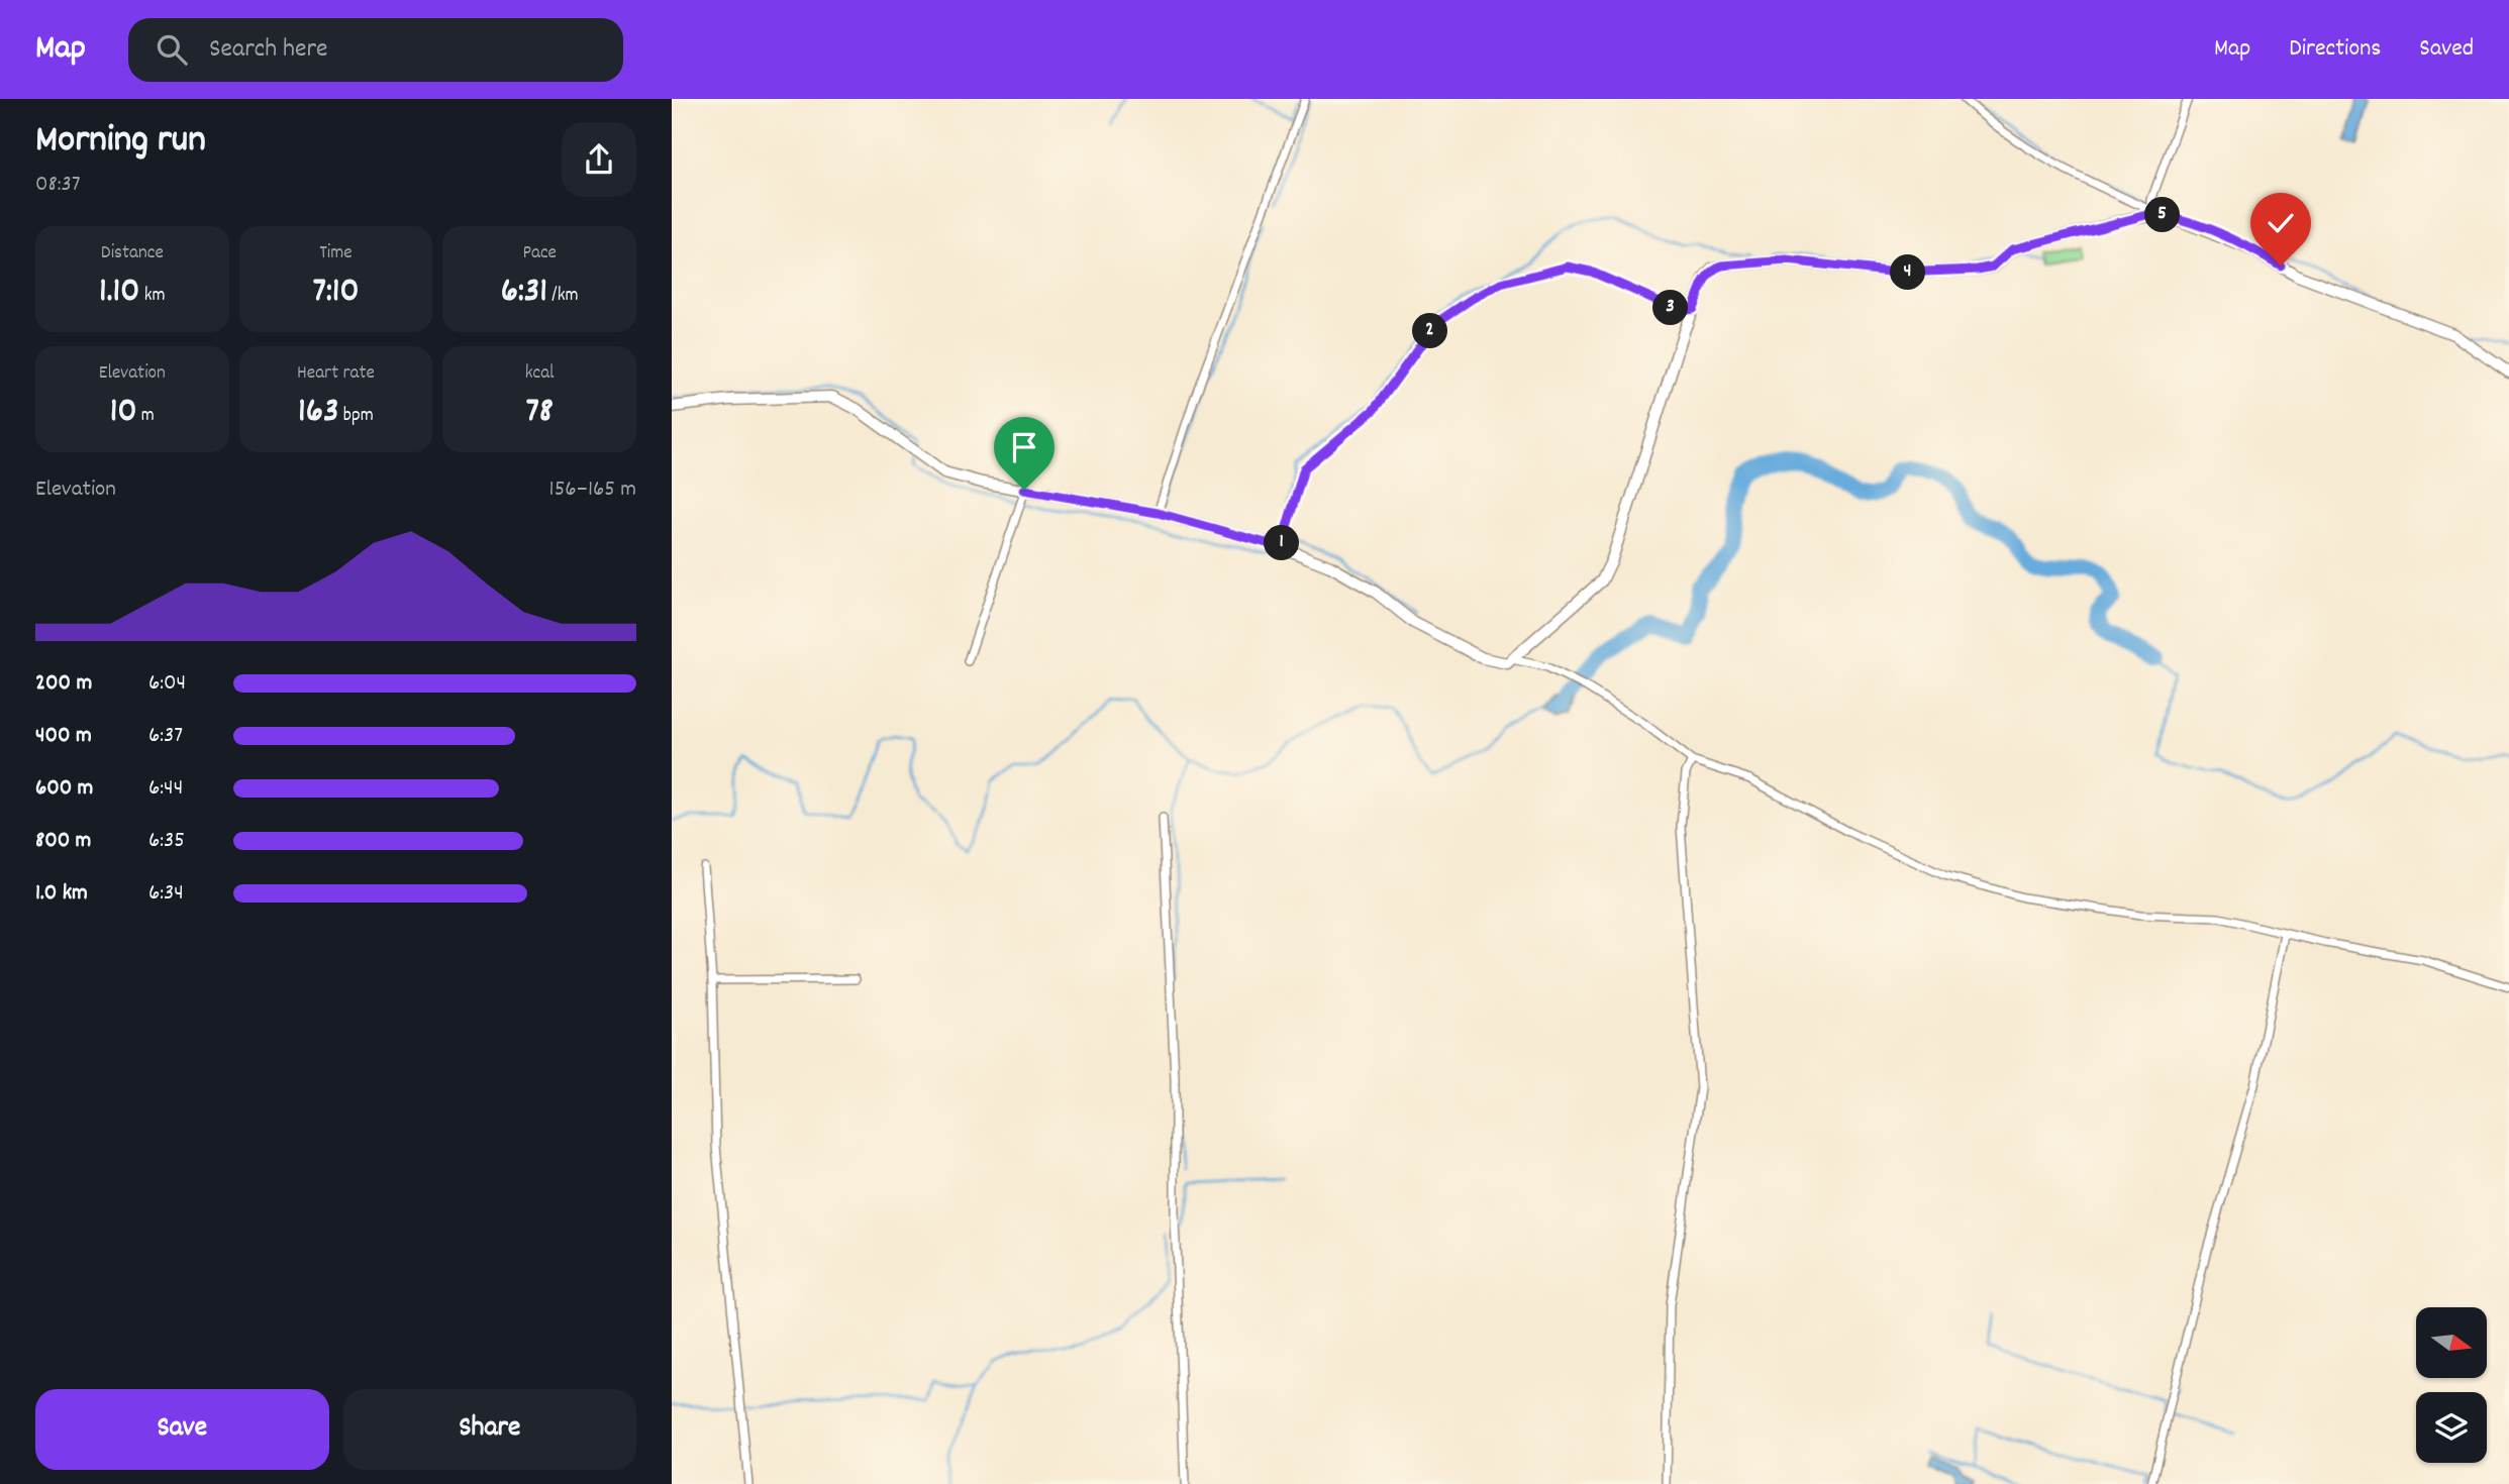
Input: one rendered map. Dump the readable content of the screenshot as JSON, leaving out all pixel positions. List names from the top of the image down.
{
  "north": "right",
  "page": {
    "header": "Map",
    "search": "Search here",
    "nav": ["Map", "Directions", "Saved"],
    "heading": ["Morning run", "08:37"],
    "pins": [
      "5",
      "4",
      "3",
      "2",
      "1"
    ],
    "stats": [
      ["Distance", "1.10 km"],
      ["Time", "7:10"],
      ["Pace", "6:31 /km"],
      ["Elevation", "10 m"],
      ["Heart rate", "163 bpm"],
      ["kcal", "78"]
    ],
    "chart": ["Elevation", "156–165 m"],
    "list": [
      {
        "name": "200 m",
        "note": "6:04"
      },
      {
        "name": "400 m",
        "note": "6:37"
      },
      {
        "name": "600 m",
        "note": "6:44"
      },
      {
        "name": "800 m",
        "note": "6:35"
      },
      {
        "name": "1.0 km",
        "note": "6:34"
      }
    ],
    "buttons": ["Save", "Share"]
  }
}
